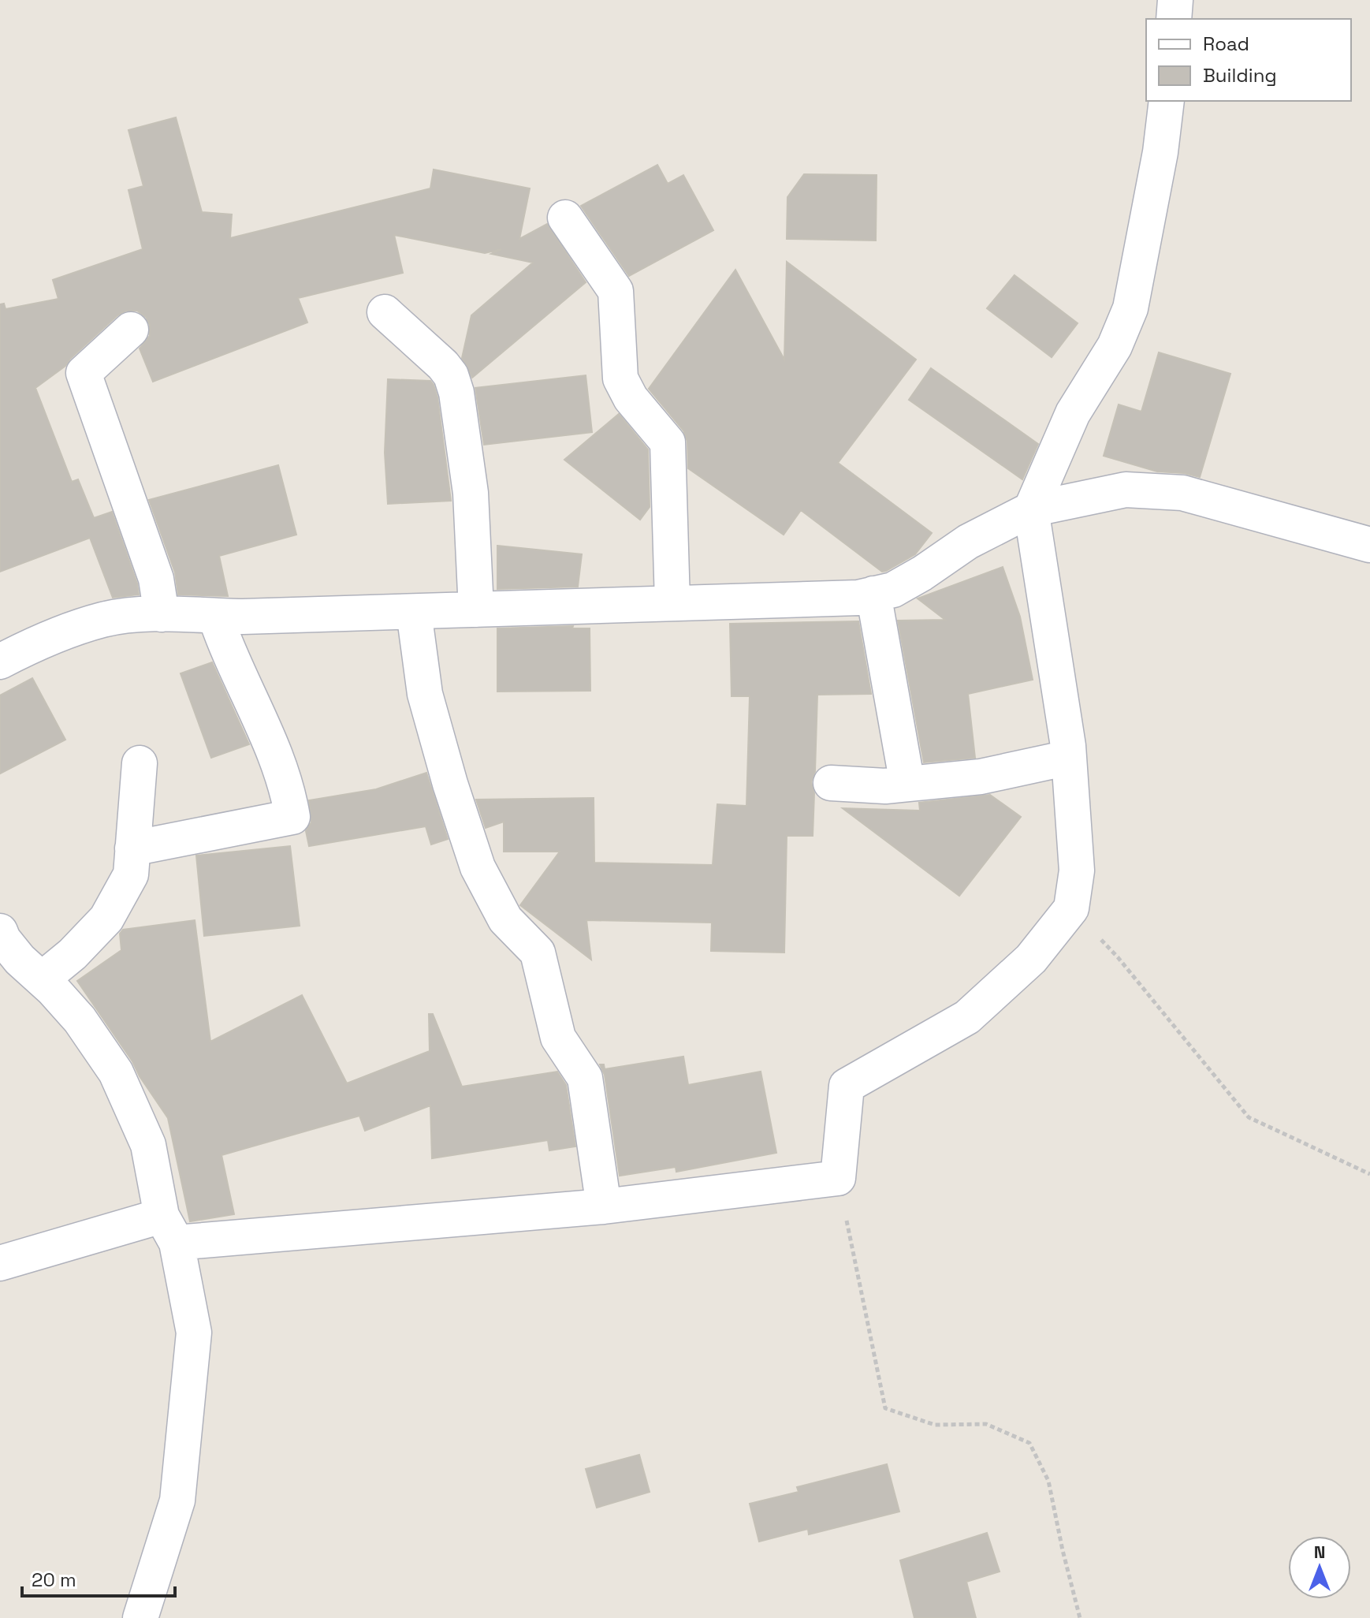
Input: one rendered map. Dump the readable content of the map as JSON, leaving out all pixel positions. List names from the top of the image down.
{
  "legend": ["Road", "Building"],
  "scale_bar": "20 m",
  "north": "top"
}
